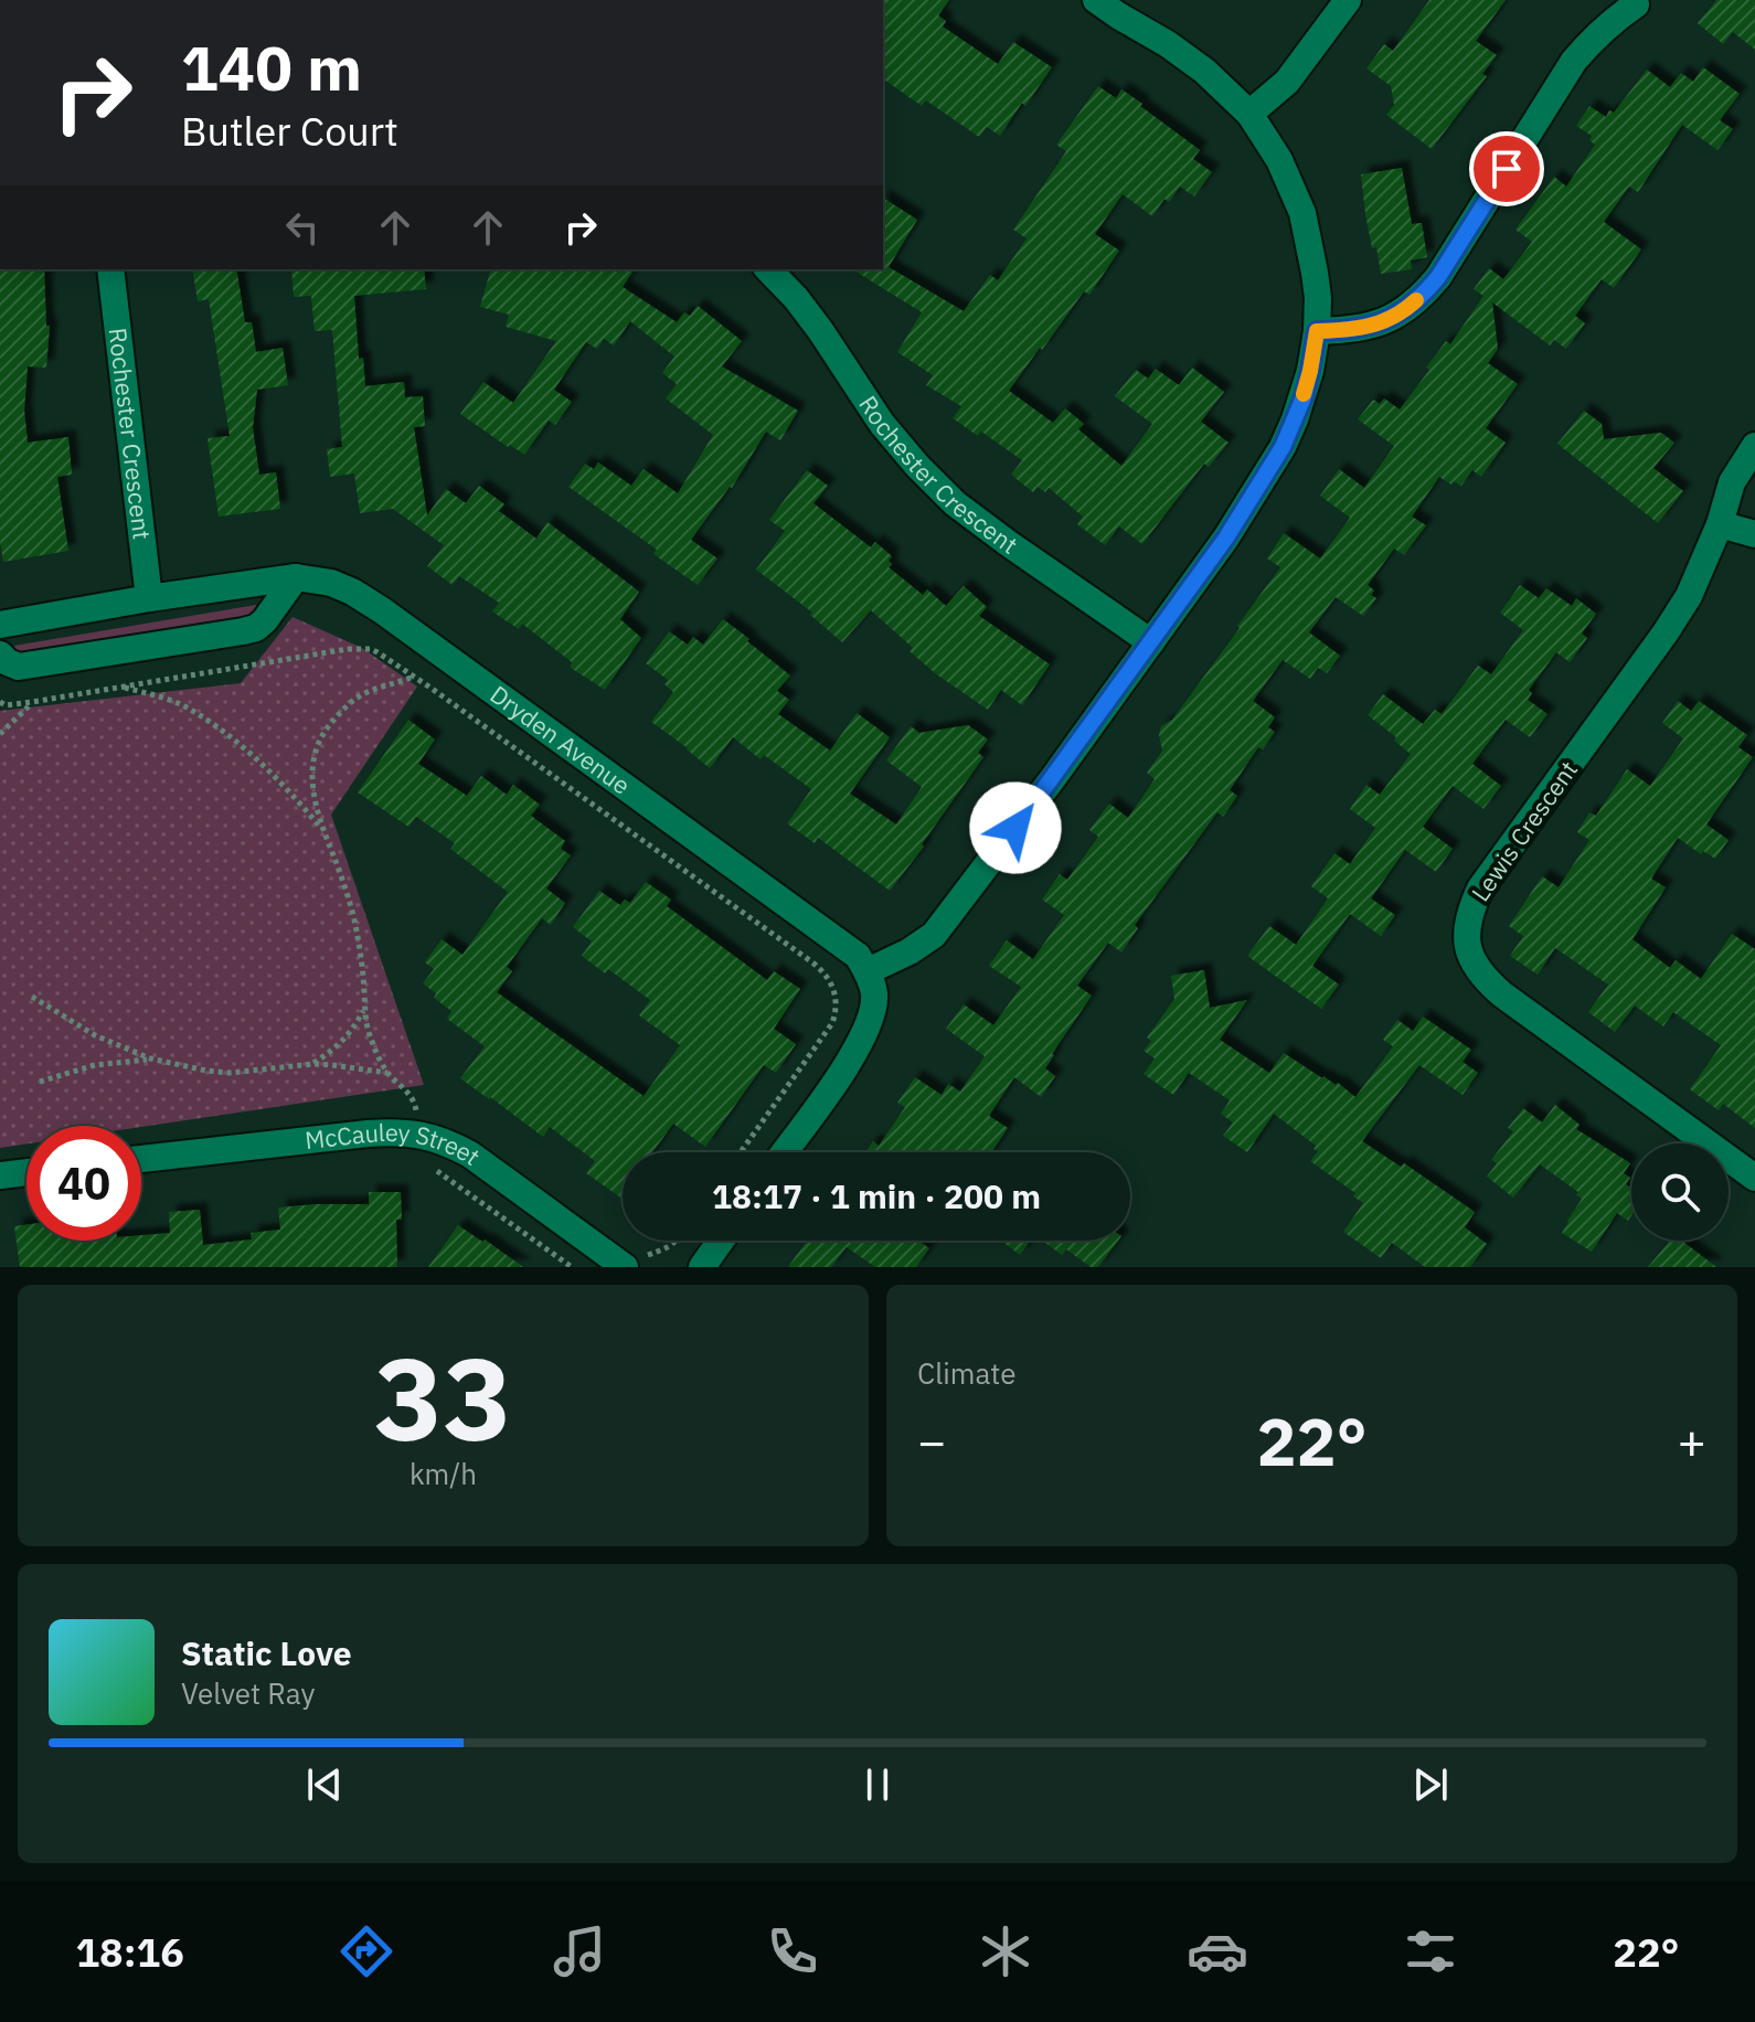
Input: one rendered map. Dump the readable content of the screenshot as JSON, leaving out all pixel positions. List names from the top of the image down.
{
  "streets": {
    "street": [
      "Rochester Crescent",
      "Dryden Avenue",
      "Lewis Crescent",
      "McCauley Street"
    ]
  },
  "crossings": [
    ["Rochester Crescent", "Dryden Avenue"]
  ],
  "page": {
    "turn": ["140 m", "Butler Court"],
    "limit": "40",
    "trip": "18:17 · 1 min · 200 m",
    "tile": [
      ["33", "km/h"],
      "Climate"
    ],
    "heat": ["−", "22°", "+"],
    "song": ["Static Love", "Velvet Ray"],
    "tabs": ["18:16", "22°"]
  }
}
